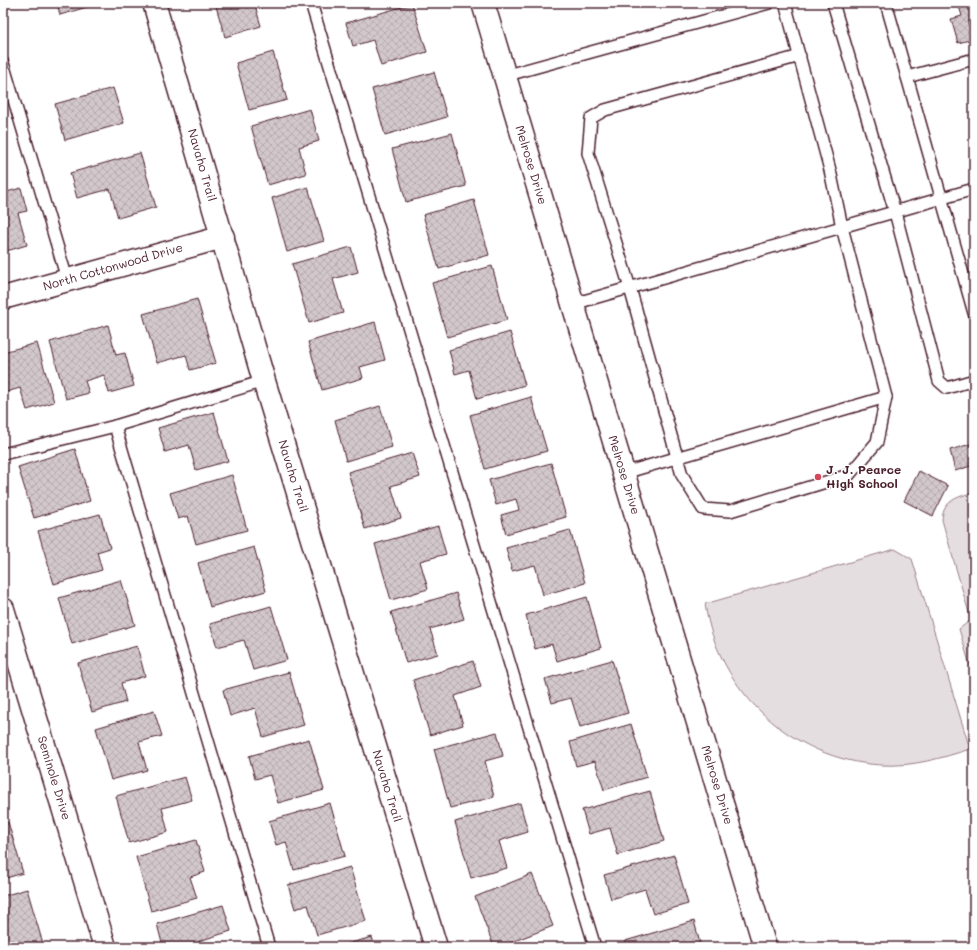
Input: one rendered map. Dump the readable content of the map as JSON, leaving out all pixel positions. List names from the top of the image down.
{
  "streets": {
    "street": [
      "Navaho Trail",
      "Melrose Drive",
      "North Cottonwood Drive",
      "Seminole Drive"
    ]
  },
  "crossings": [
    ["Navaho Trail", "North Cottonwood Drive"]
  ],
  "places": ["J. J. Pearce High School"]
}
